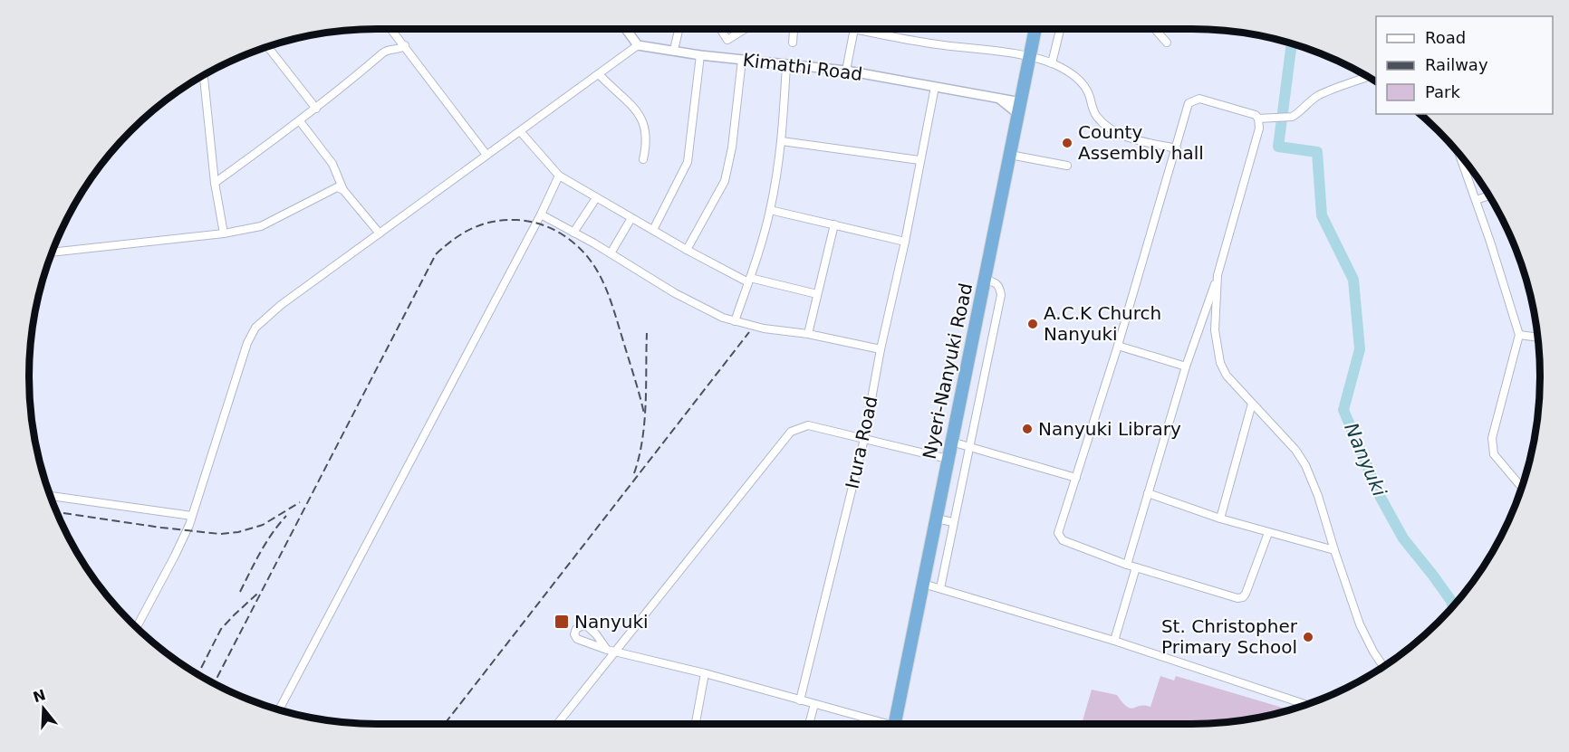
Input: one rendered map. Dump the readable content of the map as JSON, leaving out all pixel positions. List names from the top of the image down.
{
  "streets": {
    "highway": ["Nyeri-Nanyuki Road"],
    "street": ["Kimathi Road", "Irura Road"]
  },
  "crossings": [
    ["Kimathi Road", "Nyeri-Nanyuki Road"],
    ["Kimathi Road", "Irura Road"]
  ],
  "water": ["Nanyuki"],
  "places": {
    "other": [
      "County Assembly hall",
      "A.C.K Church Nanyuki",
      "Nanyuki Library",
      "St. Christopher Primary School"
    ],
    "transit": ["Nanyuki"]
  },
  "legend": ["Road", "Railway", "Park"],
  "north": "top"
}
